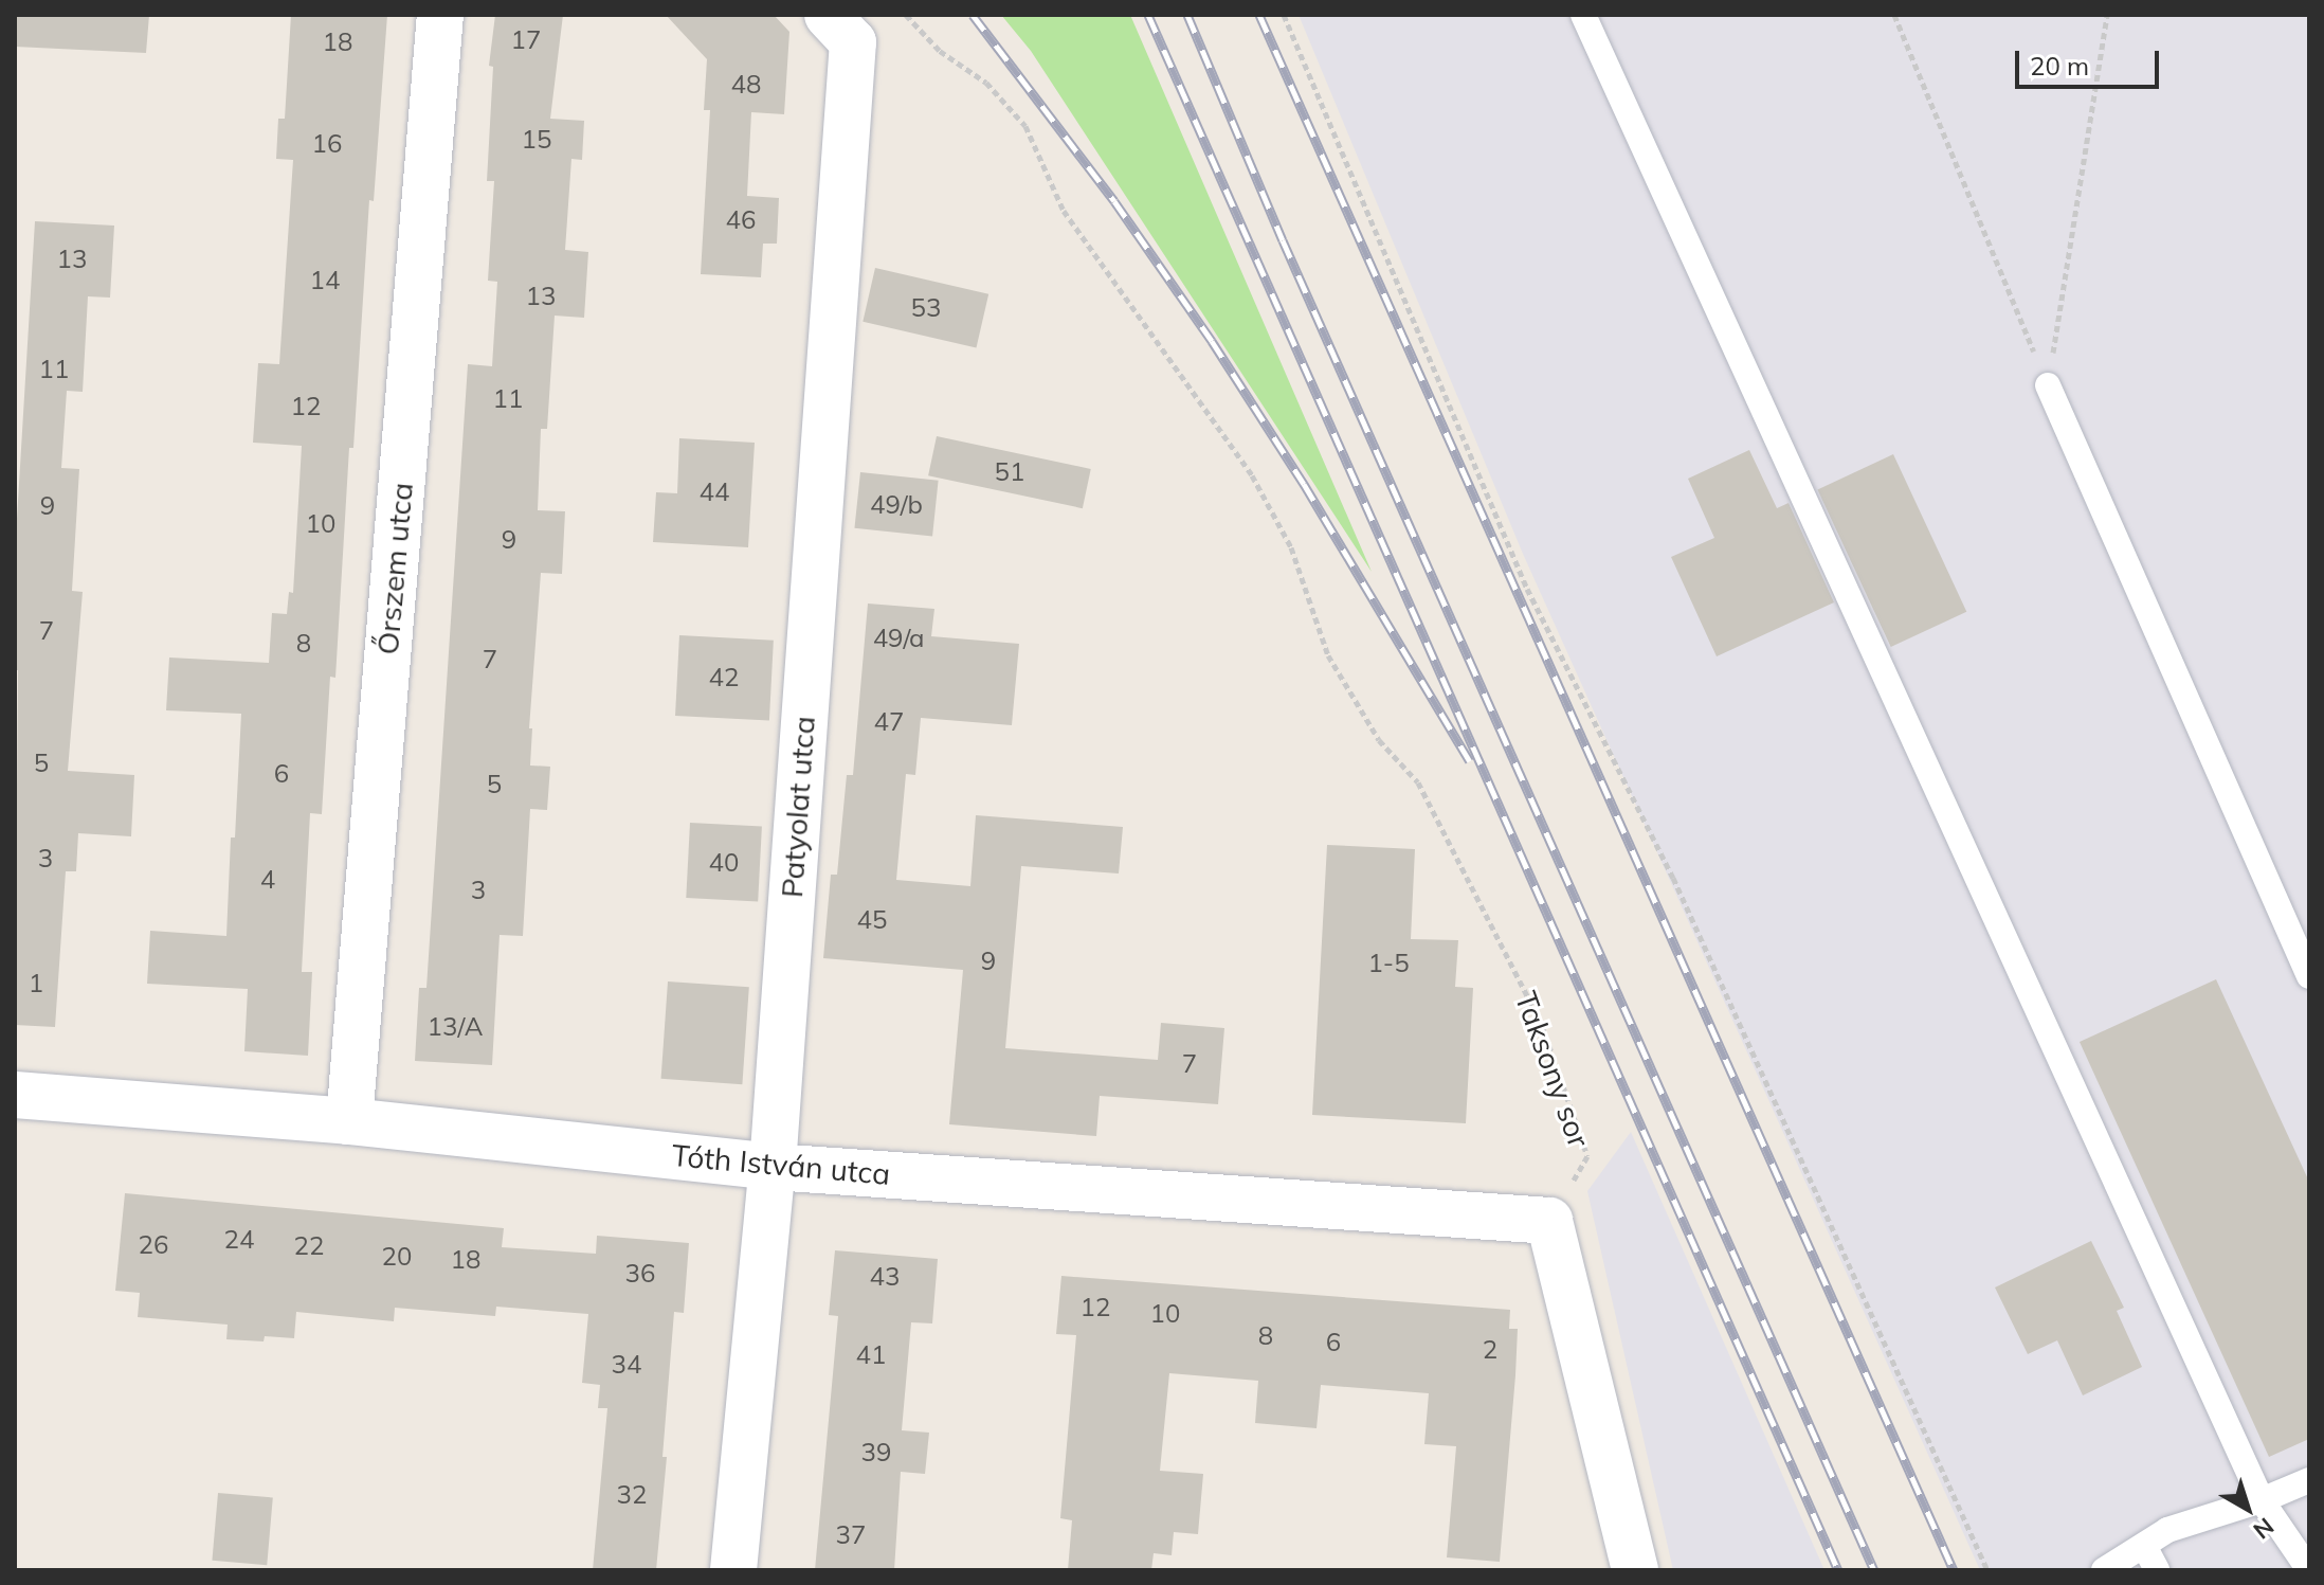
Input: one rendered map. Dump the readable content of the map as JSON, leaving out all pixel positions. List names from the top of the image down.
{
  "streets": {
    "street": ["Őrszem utca", "Patyolat utca", "Tóth István utca"],
    "path": ["Taksony sor"]
  },
  "crossings": [
    ["Őrszem utca", "Tóth István utca"],
    ["Patyolat utca", "Tóth István utca"],
    ["Taksony sor", "Tóth István utca"]
  ],
  "house_numbers": [
    "17",
    "18",
    "48",
    "15",
    "16",
    "46",
    "13",
    "14",
    "13",
    "53",
    "11",
    "11",
    "12",
    "51",
    "44",
    "49/b",
    "9",
    "10",
    "9",
    "7",
    "49/a",
    "8",
    "7",
    "42",
    "47",
    "5",
    "6",
    "5",
    "3",
    "40",
    "4",
    "3",
    "45",
    "9",
    "1-5",
    "1",
    "13/A",
    "7",
    "24",
    "26",
    "22",
    "20",
    "18",
    "36",
    "43",
    "12",
    "10",
    "8",
    "6",
    "2",
    "41",
    "34",
    "39",
    "32",
    "37"
  ],
  "scale_bar": "20 m",
  "north": "bottom right"
}
